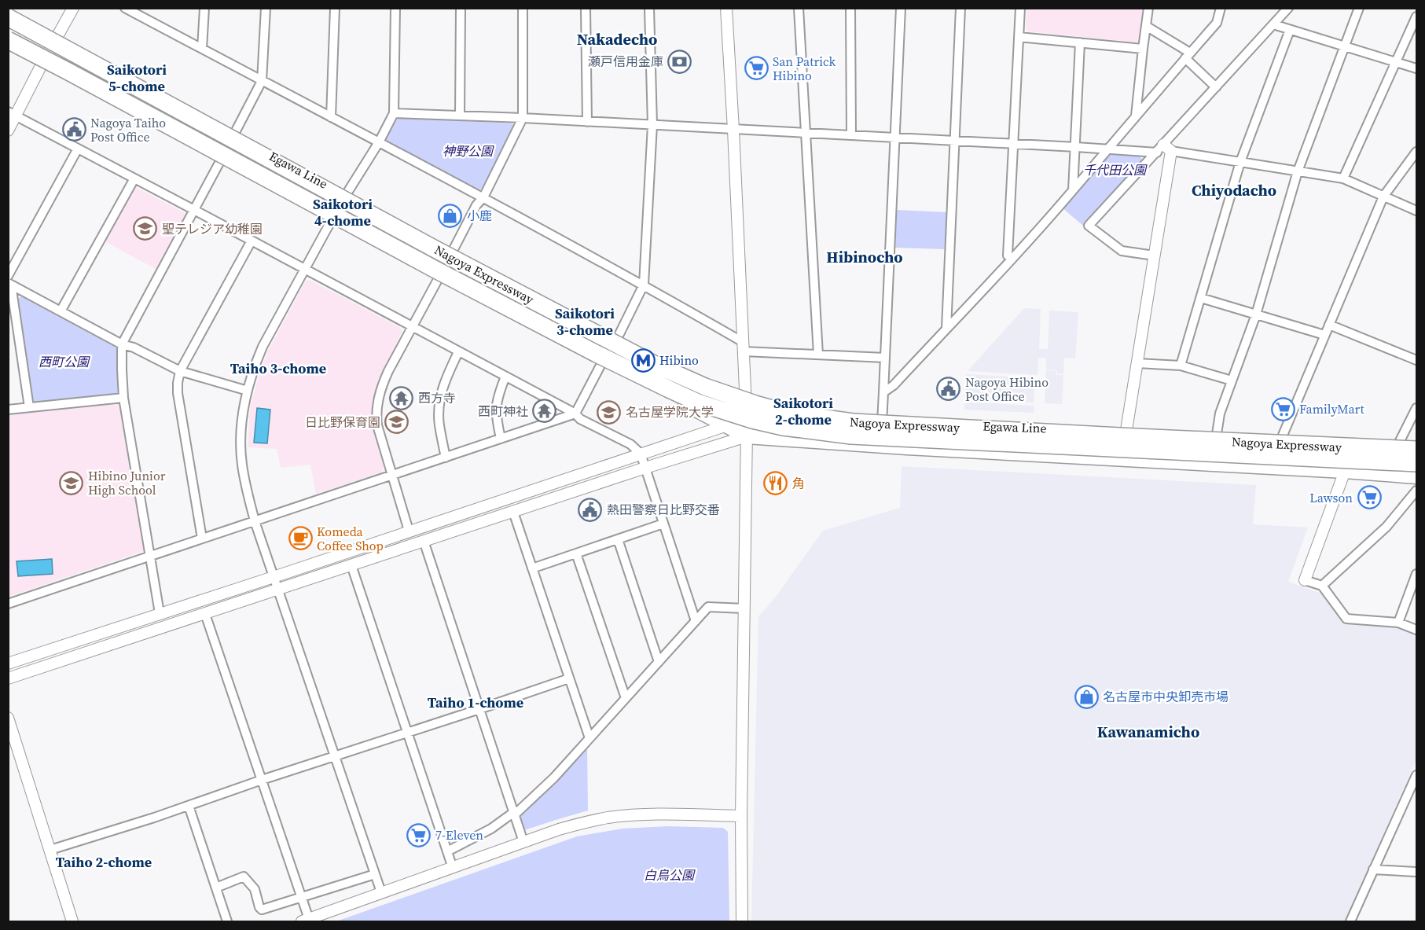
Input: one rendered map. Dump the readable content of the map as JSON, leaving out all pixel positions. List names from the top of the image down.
{
  "streets": {
    "highway": ["Nagoya Expressway"],
    "main road": ["Egawa Line"]
  },
  "districts": [
    "Nakadecho",
    "Saikotori 5-chome",
    "Chiyodacho",
    "Saikotori 4-chome",
    "Hibinocho",
    "Saikotori 3-chome",
    "Taiho 3-chome",
    "Saikotori 2-chome",
    "Taiho 1-chome",
    "Kawanamicho",
    "Taiho 2-chome"
  ],
  "parks": [
    "神野公園",
    "千代田公園",
    "西町公園",
    "白鳥公園"
  ],
  "places": {
    "bank": ["瀬戸信用金庫"],
    "supermarket": [
      "San Patrick Hibino",
      "FamilyMart",
      "Lawson",
      "7-Eleven"
    ],
    "public building": ["Nagoya Taiho Post Office", "Nagoya Hibino Post Office", "熱田警察日比野交番"],
    "shop": ["小鹿", "名古屋市中央卸売市場"],
    "school or university": [
      "聖テレジア幼稚園",
      "名古屋学院大学",
      "日比野保育園",
      "Hibino Junior High School"
    ],
    "metro station": ["Hibino"],
    "temple": ["西方寺", "西町神社"],
    "restaurant": ["角"],
    "cafe": ["Komeda Coffee Shop"]
  }
}
